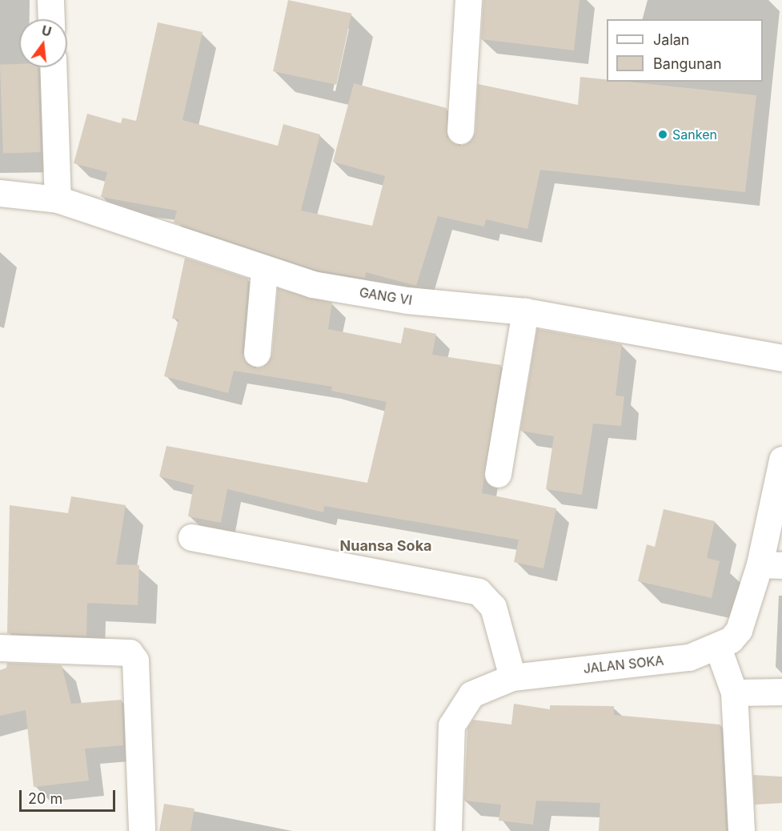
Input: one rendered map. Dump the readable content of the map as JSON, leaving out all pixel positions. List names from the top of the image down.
{
  "streets": {
    "street": ["GANG VI", "JALAN SOKA"]
  },
  "districts": ["Nuansa Soka"],
  "places": ["Sanken"],
  "legend": ["Jalan", "Bangunan"],
  "scale_bar": "20 m",
  "north": "top"
}
